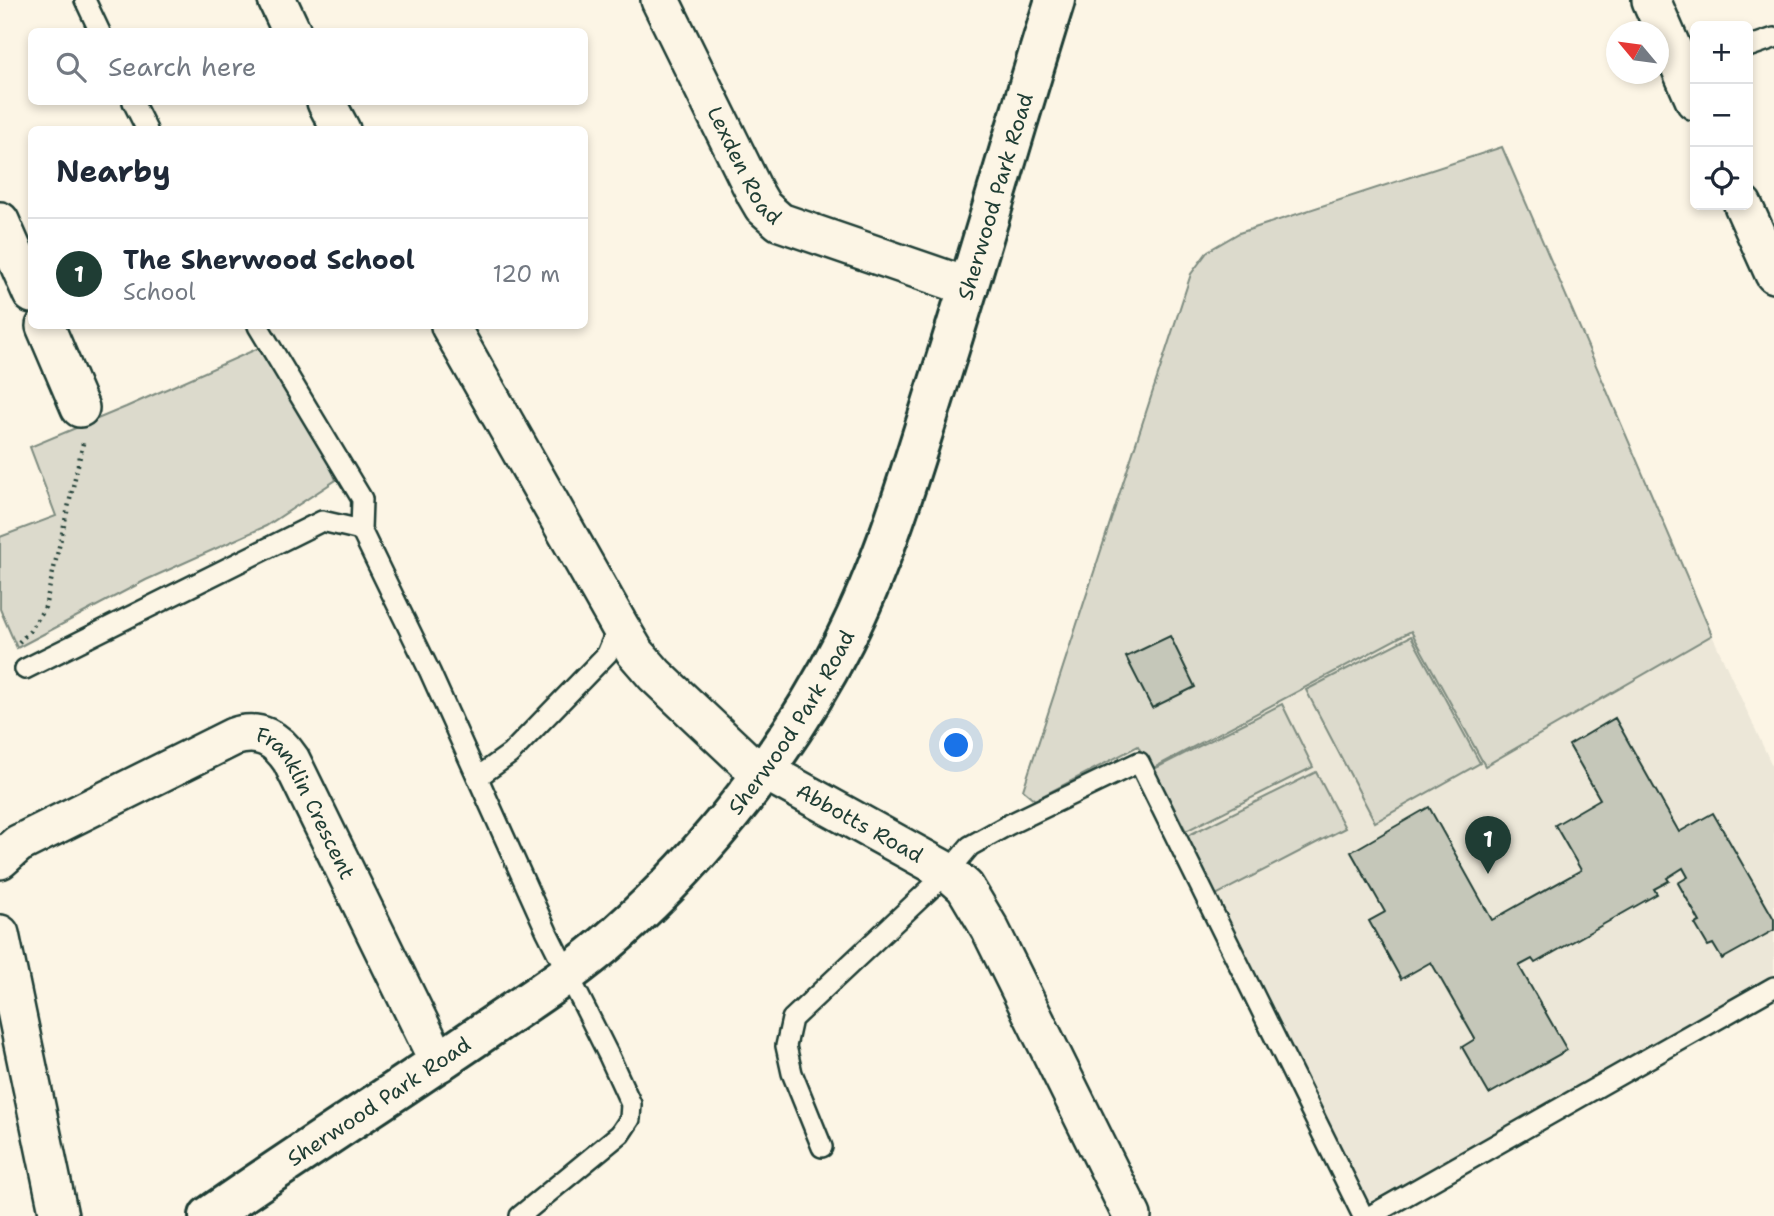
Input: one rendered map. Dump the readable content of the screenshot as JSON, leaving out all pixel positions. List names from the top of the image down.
{
  "streets": {
    "street": [
      "Lexden Road",
      "Sherwood Park Road",
      "Franklin Crescent",
      "Abbotts Road"
    ]
  },
  "crossings": [
    ["Lexden Road", "Sherwood Park Road"],
    ["Sherwood Park Road", "Franklin Crescent"],
    ["Sherwood Park Road", "Abbotts Road"]
  ],
  "north": "top left",
  "page": {
    "map_buttons": ["+", "−"],
    "search": "Search here",
    "heading": "Nearby",
    "list": [
      {
        "mark": "1",
        "name": "The Sherwood School",
        "note": "School",
        "value": "120 m"
      }
    ],
    "pins": "1"
  }
}
